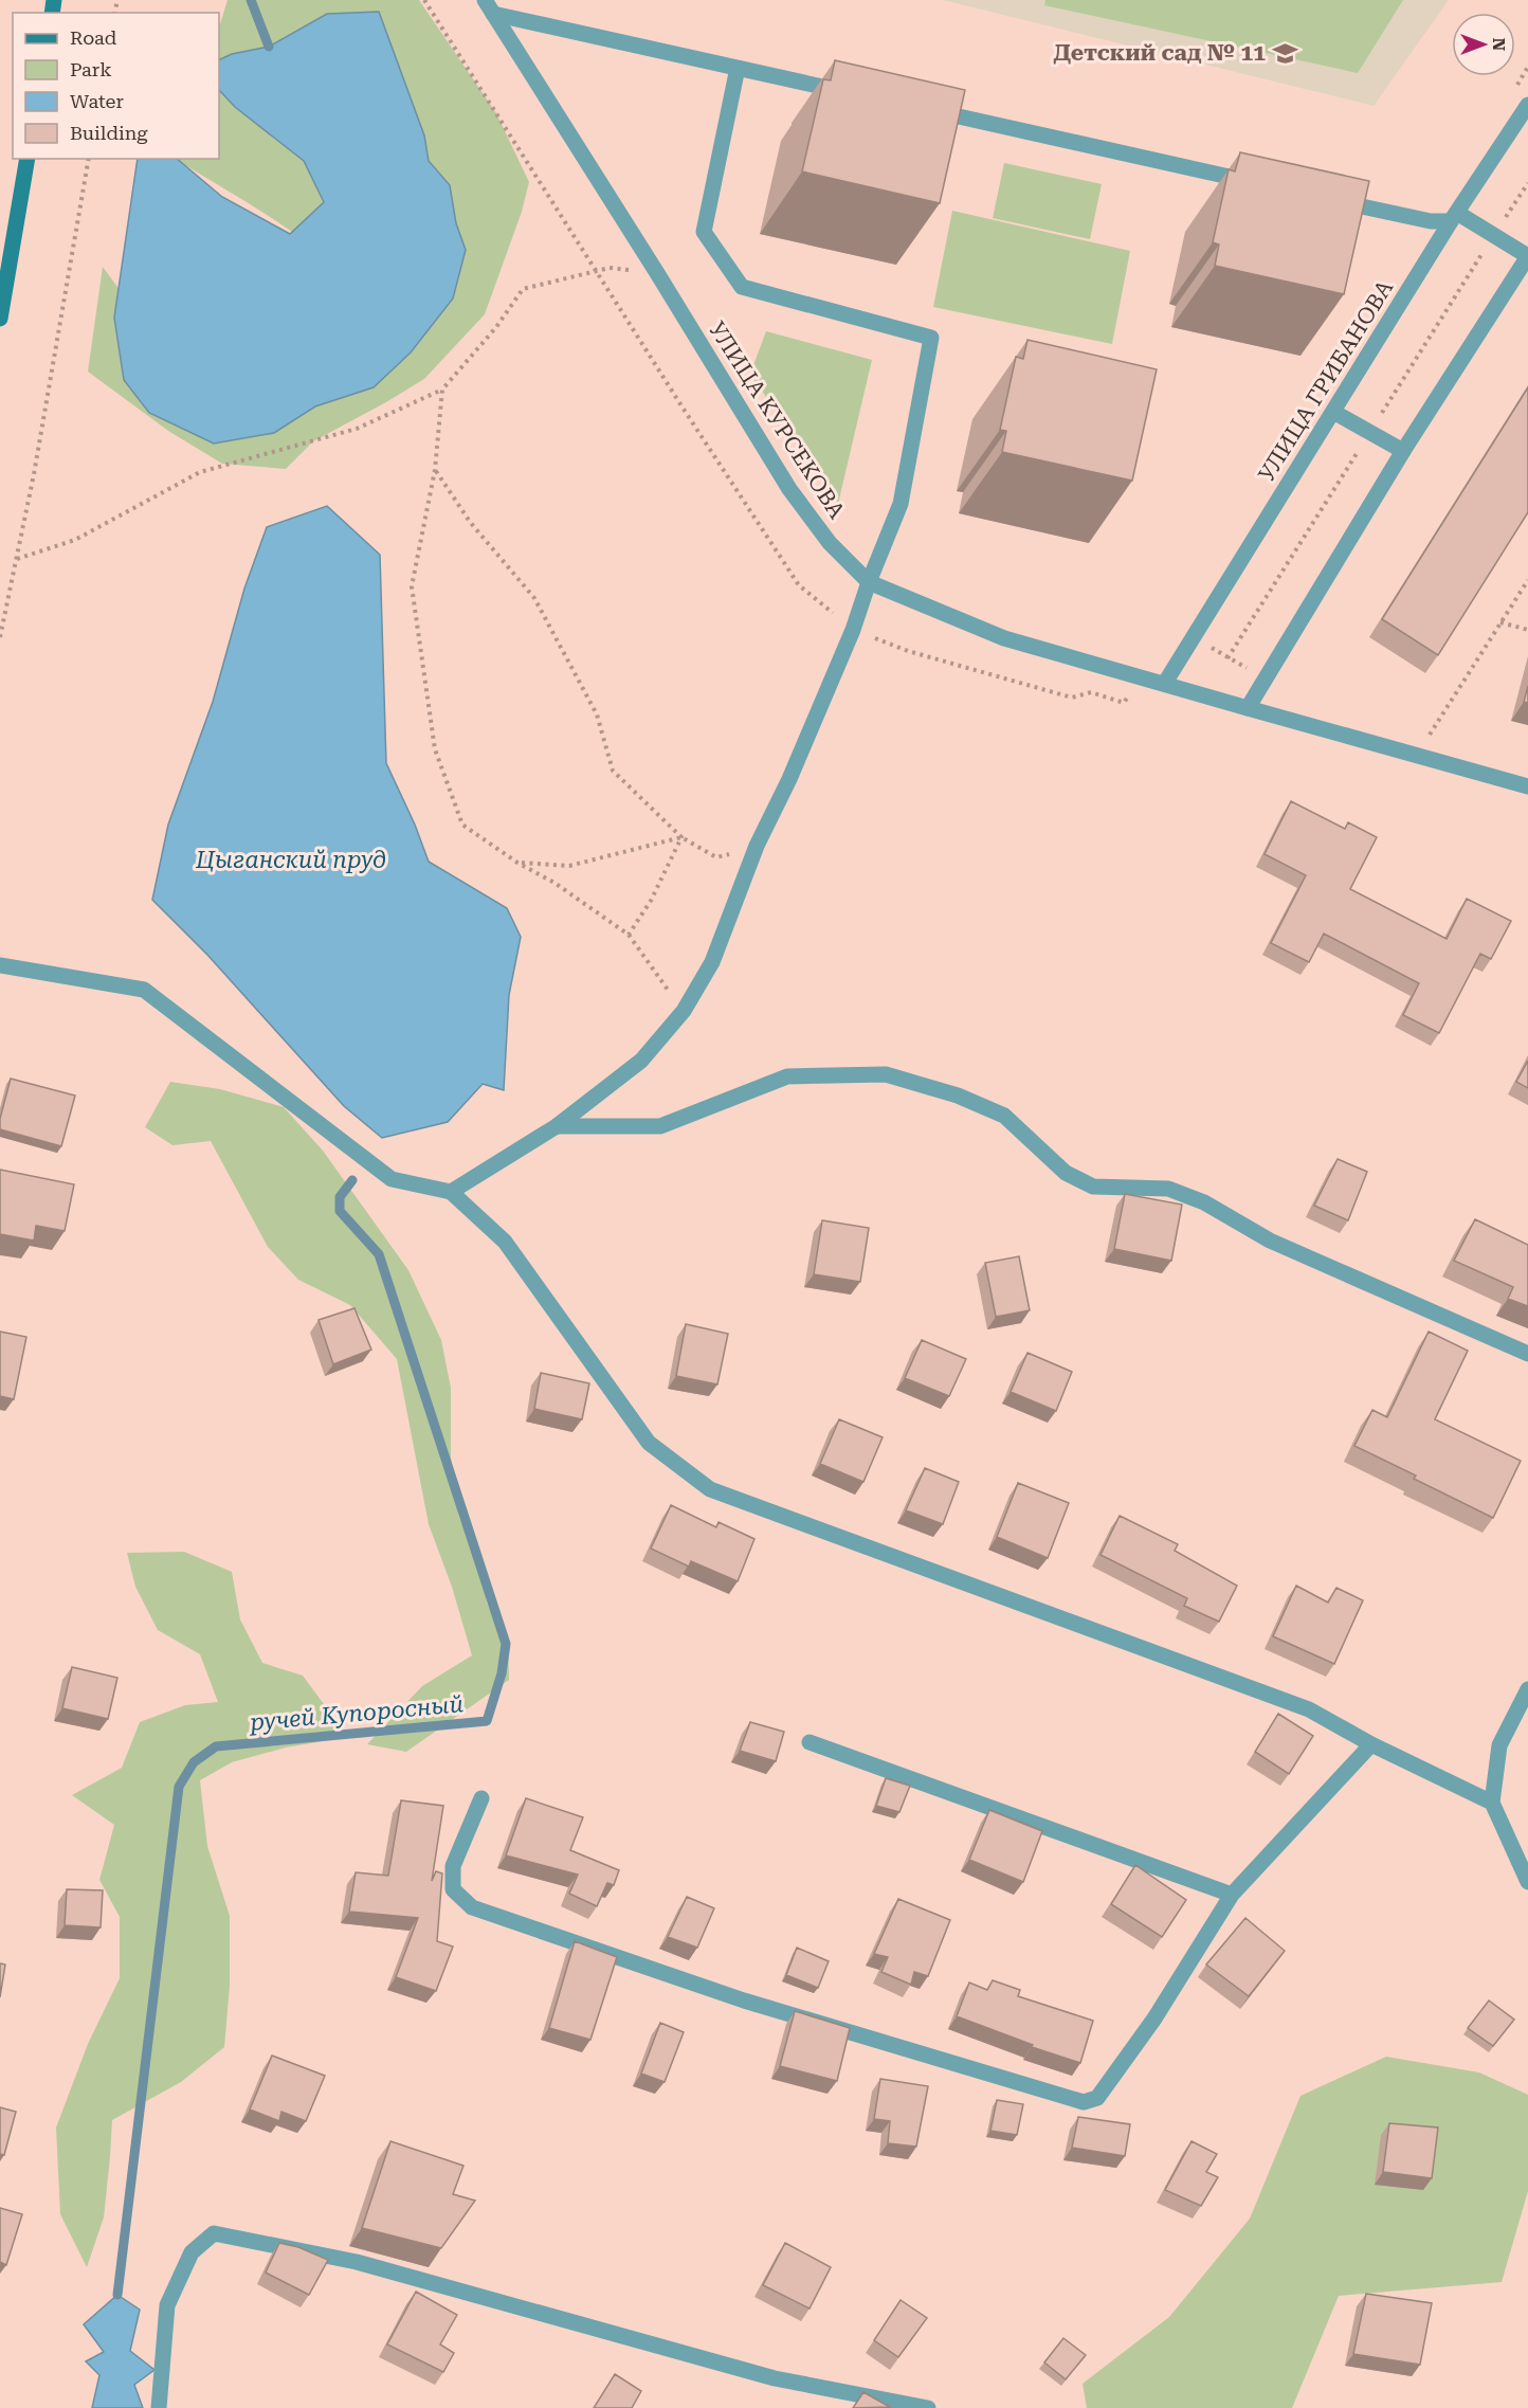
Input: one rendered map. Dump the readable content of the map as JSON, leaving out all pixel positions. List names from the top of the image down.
{
  "streets": {
    "street": ["УЛИЦА ГРИБАНОВА", "УЛИЦА КУРСЕКОВА"]
  },
  "crossings": [
    ["УЛИЦА ГРИБАНОВА", "УЛИЦА КУРСЕКОВА"]
  ],
  "water": ["Цыганский пруд", "ручей Купоросный"],
  "places": {
    "school or university": ["Детский сад № 11"]
  },
  "legend": [
    "Road",
    "Park",
    "Water",
    "Building"
  ],
  "north": "right"
}
